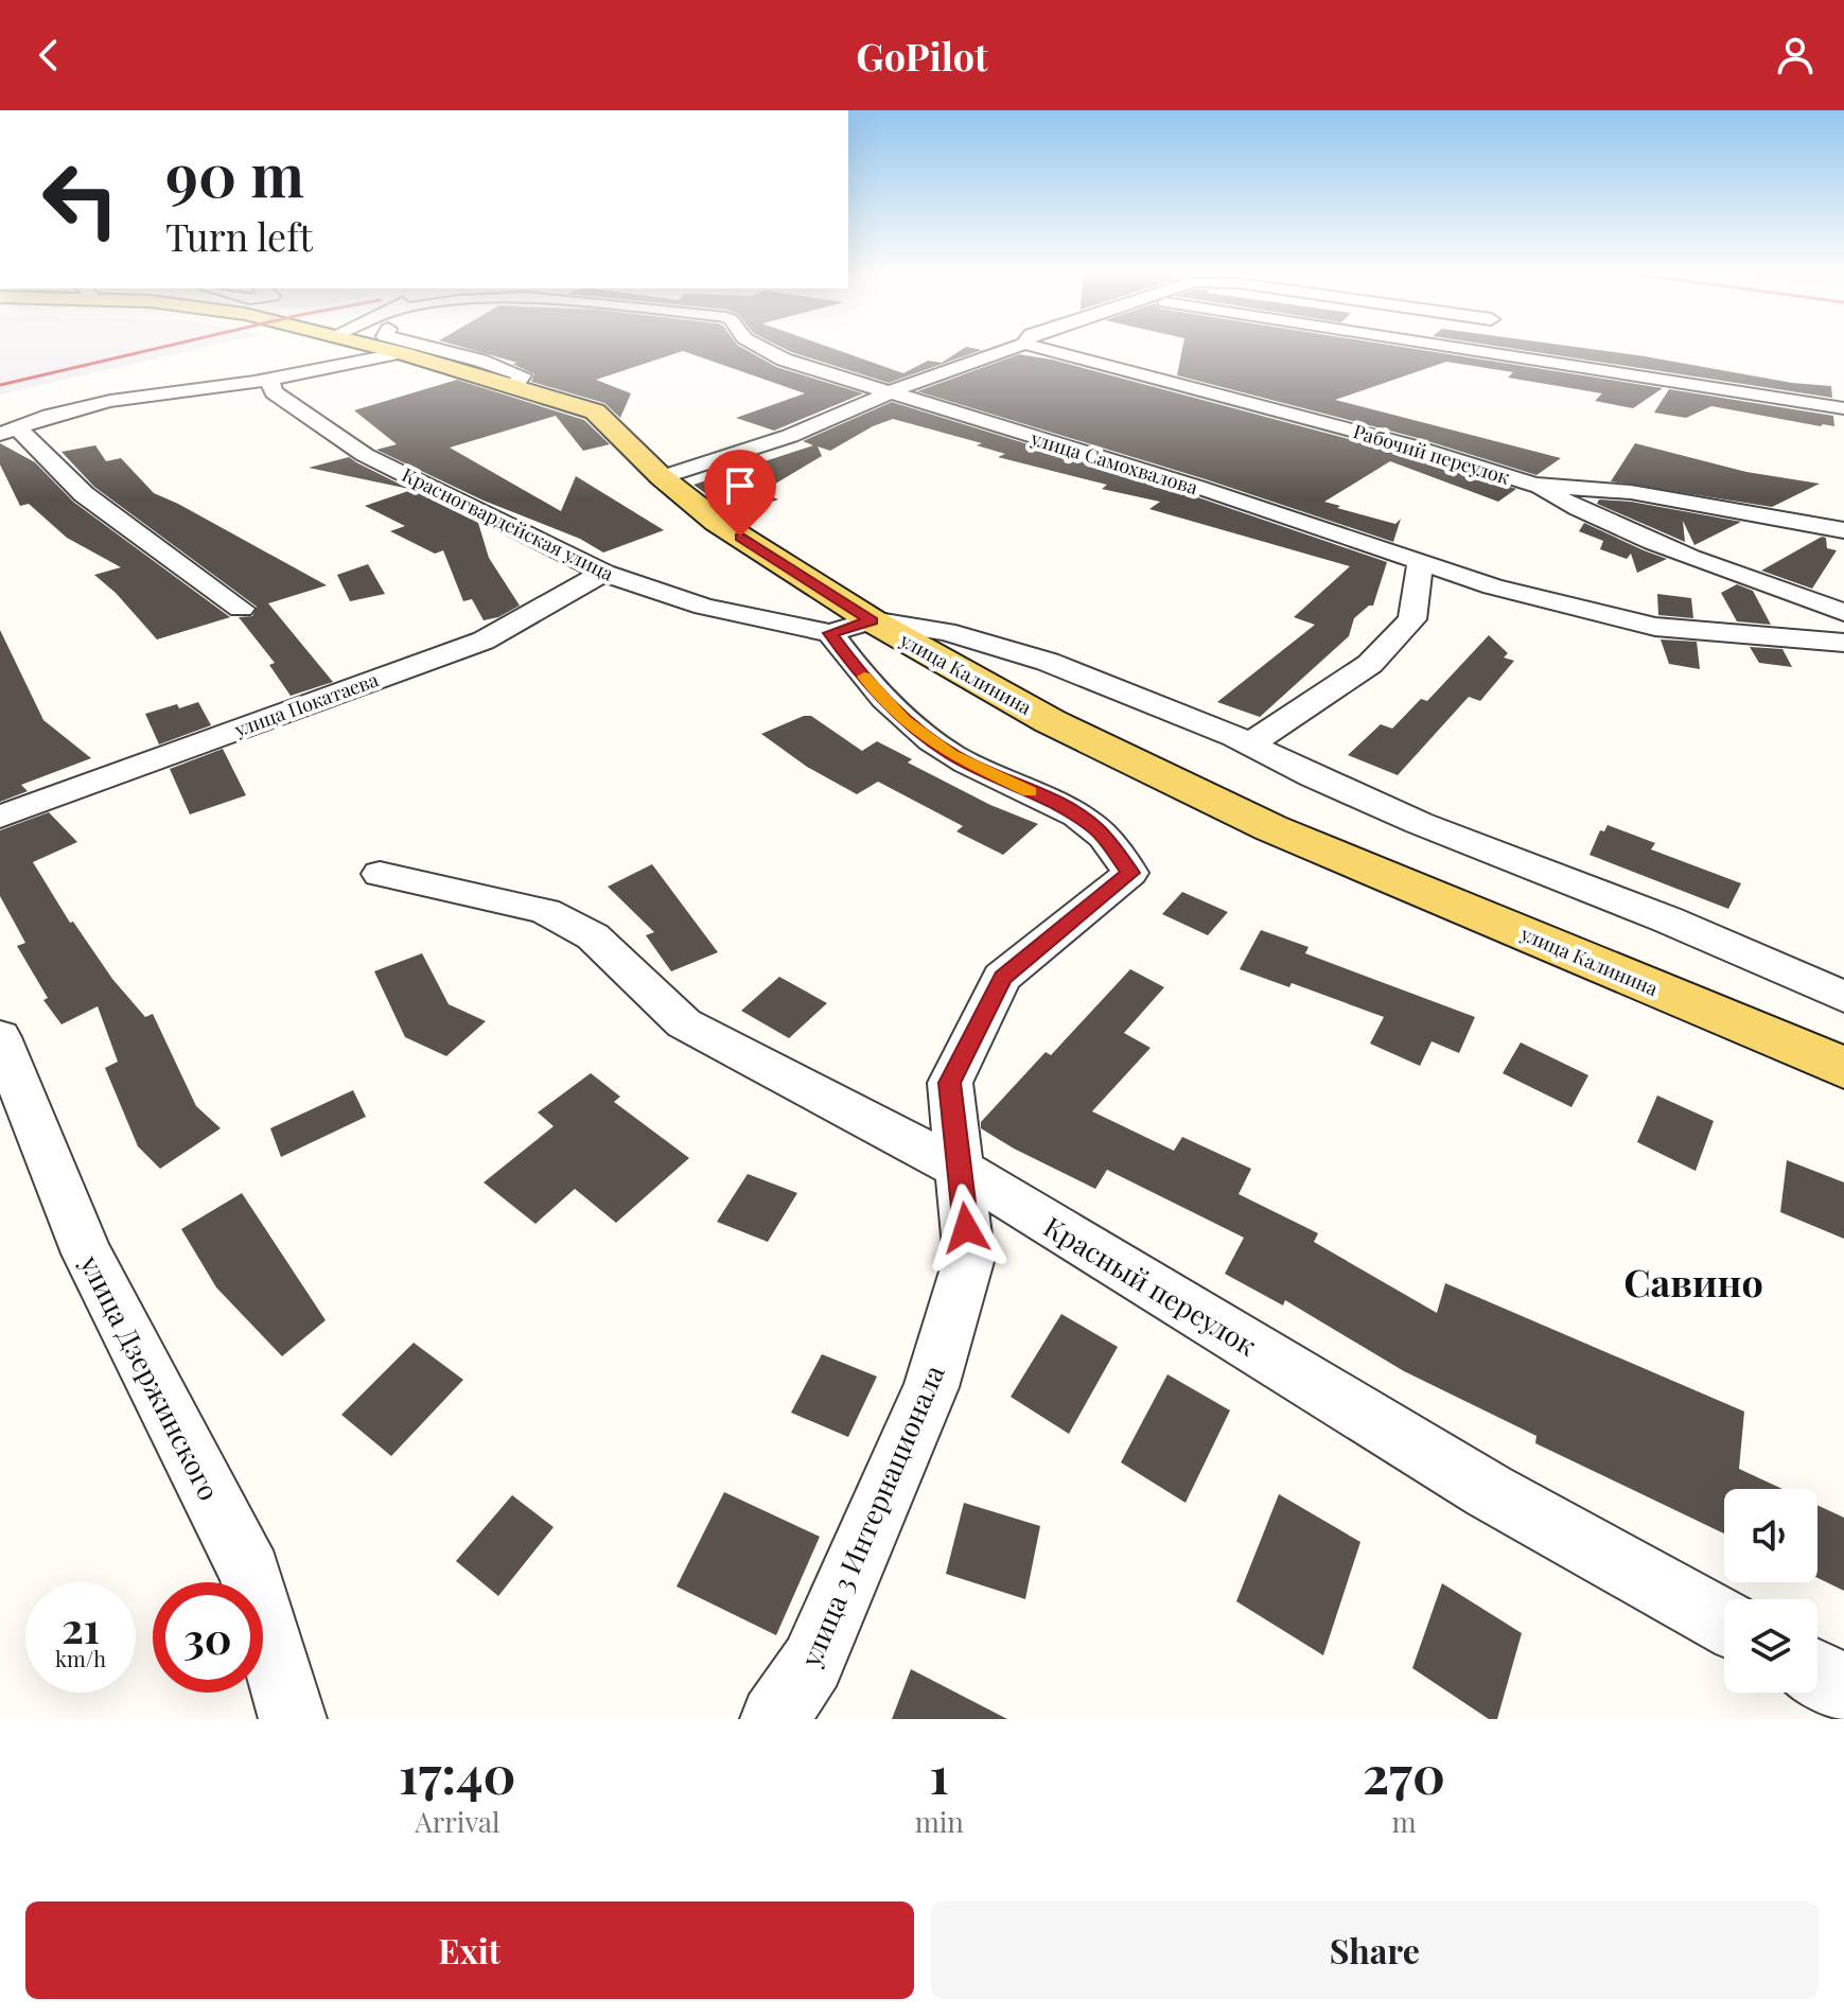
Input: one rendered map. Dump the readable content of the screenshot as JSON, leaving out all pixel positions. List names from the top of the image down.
{
  "streets": {
    "main road": ["улица Калинина"],
    "street": [
      "Рабочий переулок",
      "улица Самохвалова",
      "Красногвардейская улица",
      "улица Покатаева",
      "Красный переулок",
      "улица Дзержинского",
      "улица 3 Интернационала"
    ]
  },
  "crossings": [
    ["Красногвардейская улица", "улица Калинина"],
    ["Красногвардейская улица", "улица Покатаева"],
    ["Красногвардейская улица", "улица 3 Интернационала"],
    ["улица Калинина", "улица 3 Интернационала"],
    ["Красный переулок", "улица 3 Интернационала"]
  ],
  "districts": ["Савино"],
  "page": {
    "header": "GoPilot",
    "turn": ["90 m", "Turn left"],
    "speed": "21 km/h",
    "limit": "30",
    "eta": [
      "17:40",
      "Arrival",
      "1",
      "min",
      "270",
      "m"
    ],
    "buttons": ["Exit", "Share"]
  }
}
